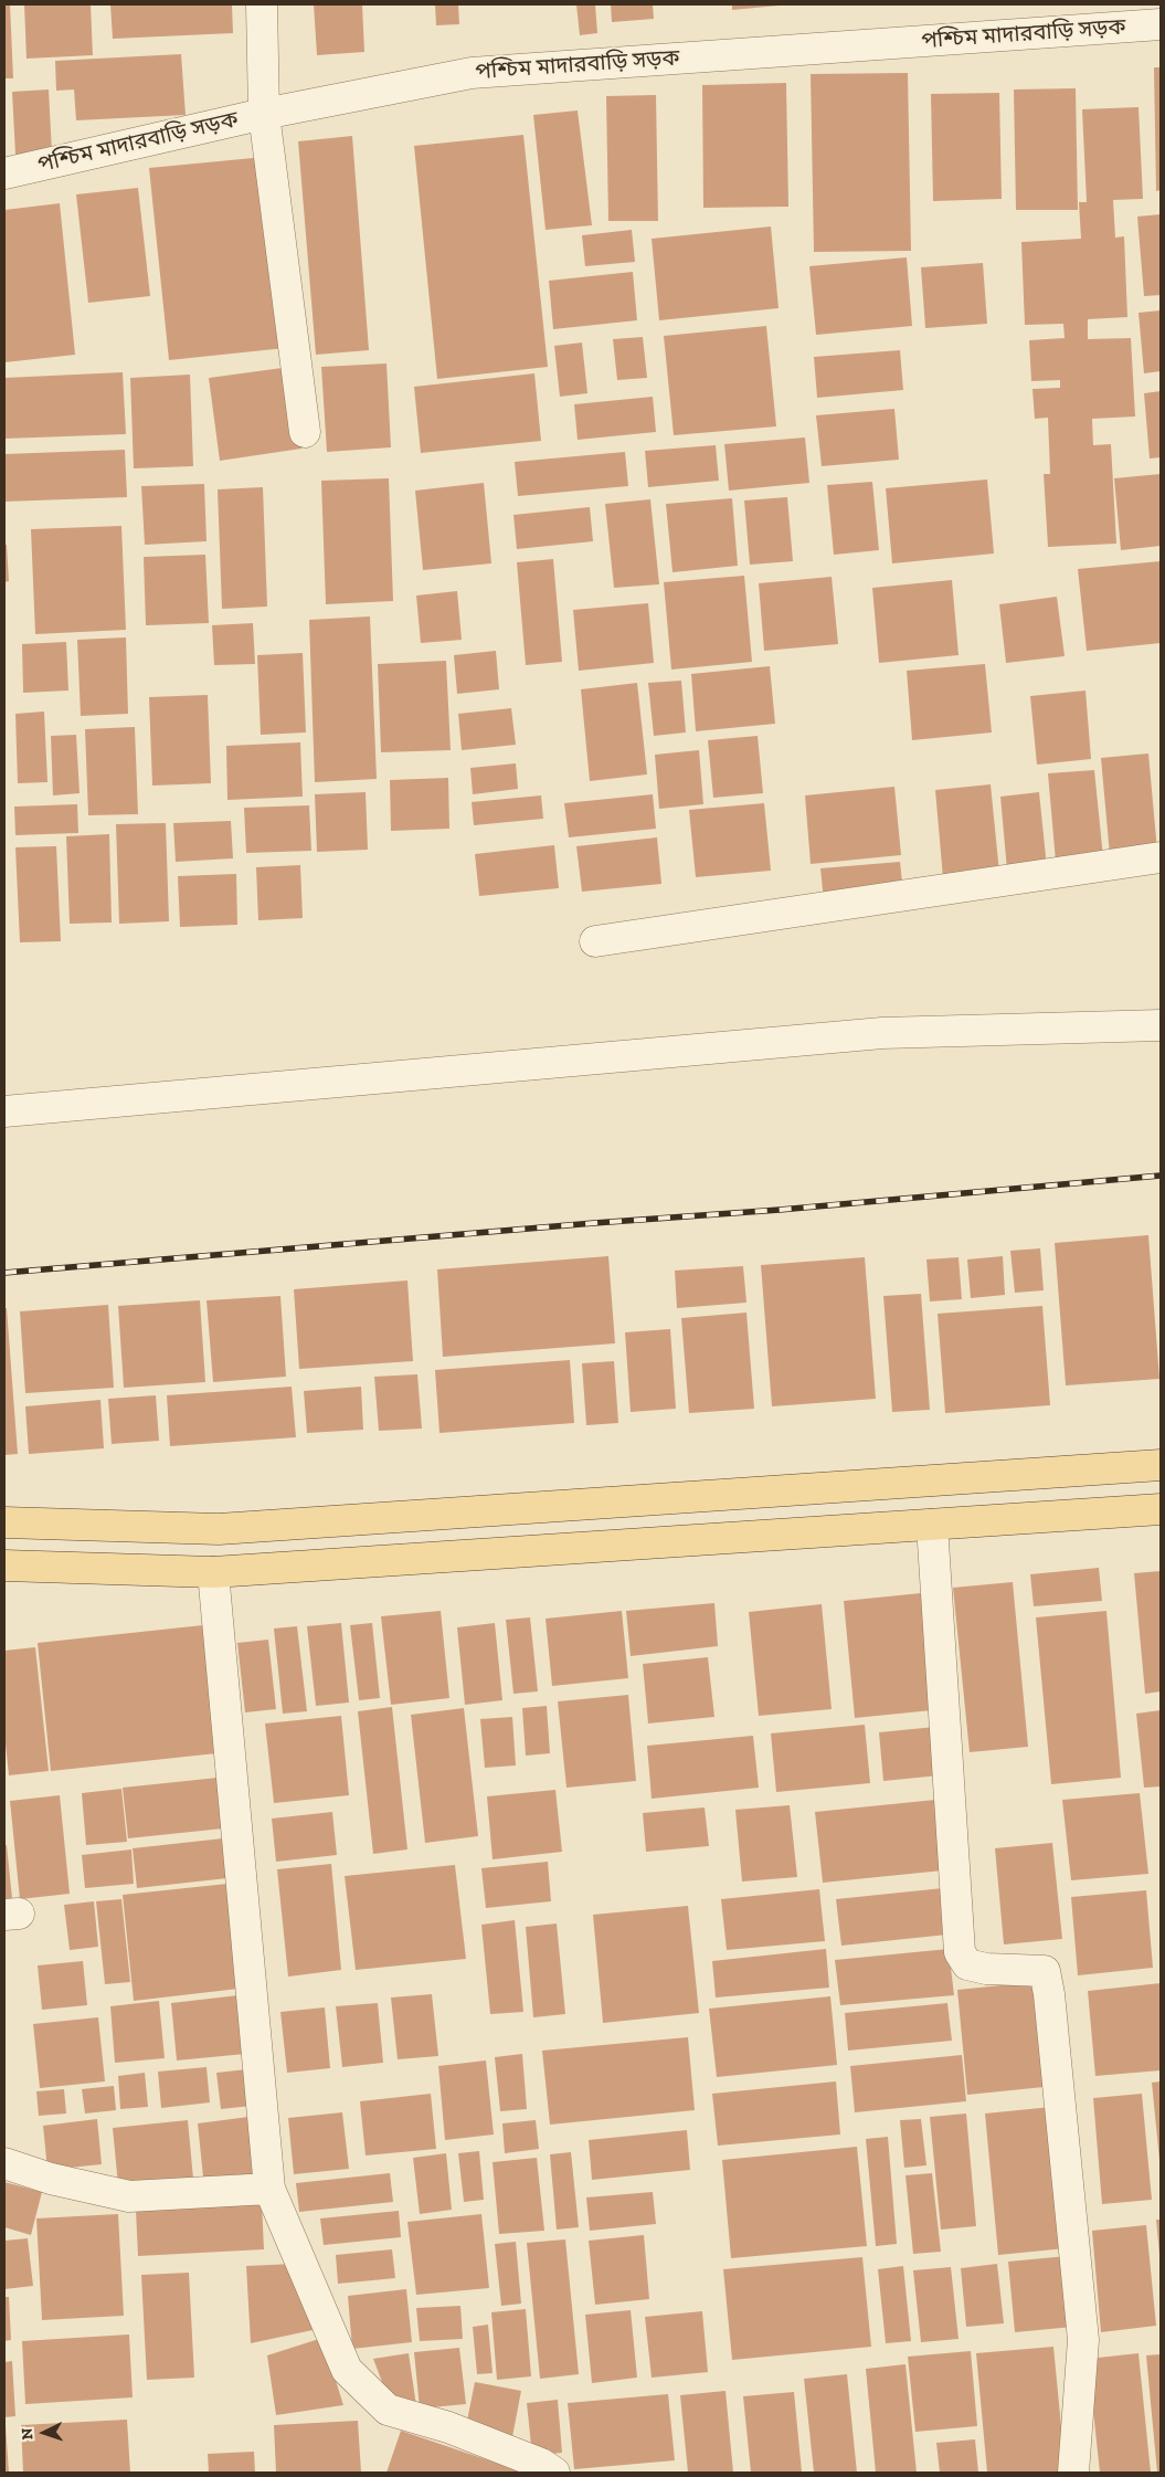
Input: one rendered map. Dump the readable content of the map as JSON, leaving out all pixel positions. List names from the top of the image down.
{
  "streets": {
    "street": ["পশ্চিম মাদারবাড়ি সড়ক"]
  },
  "north": "left"
}
